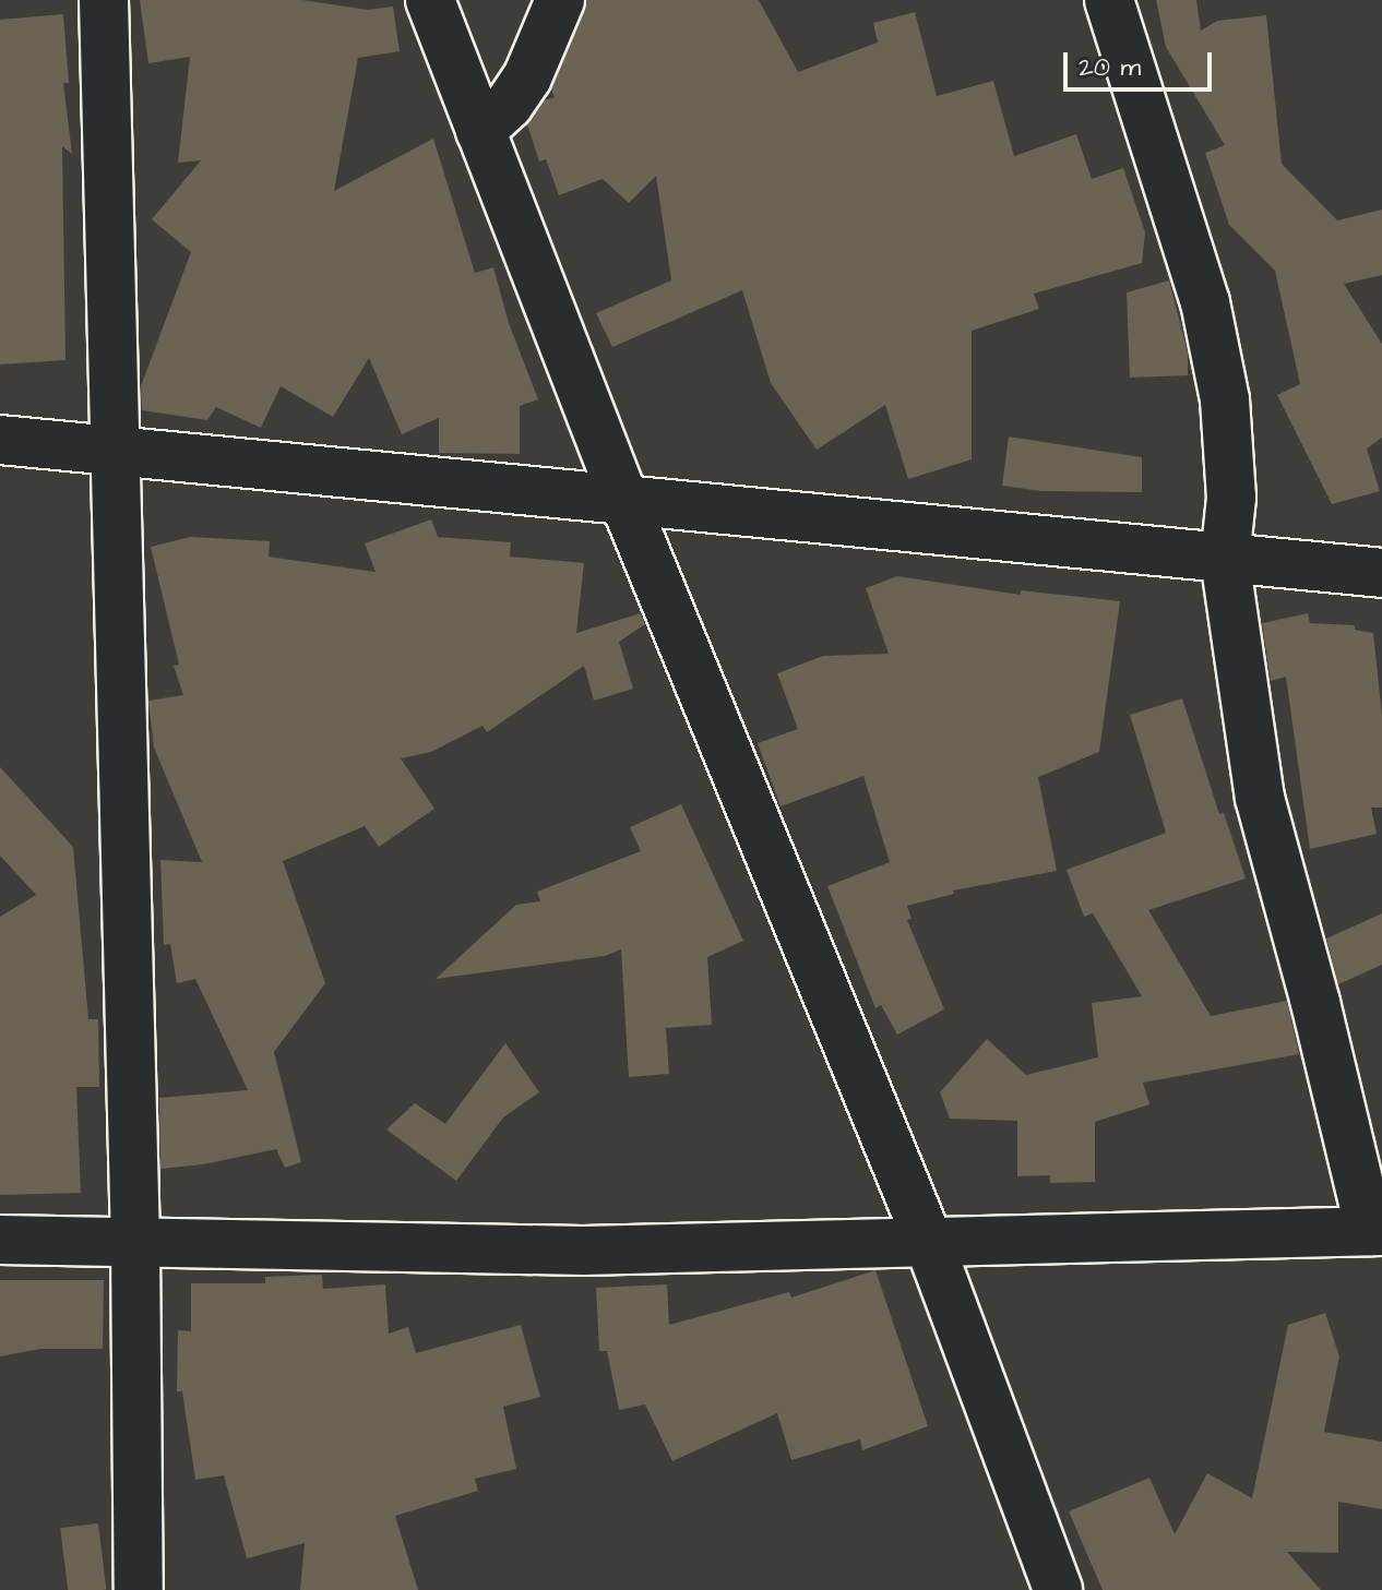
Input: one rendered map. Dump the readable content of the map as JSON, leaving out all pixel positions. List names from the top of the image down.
{
  "scale_bar": "20 m"
}
